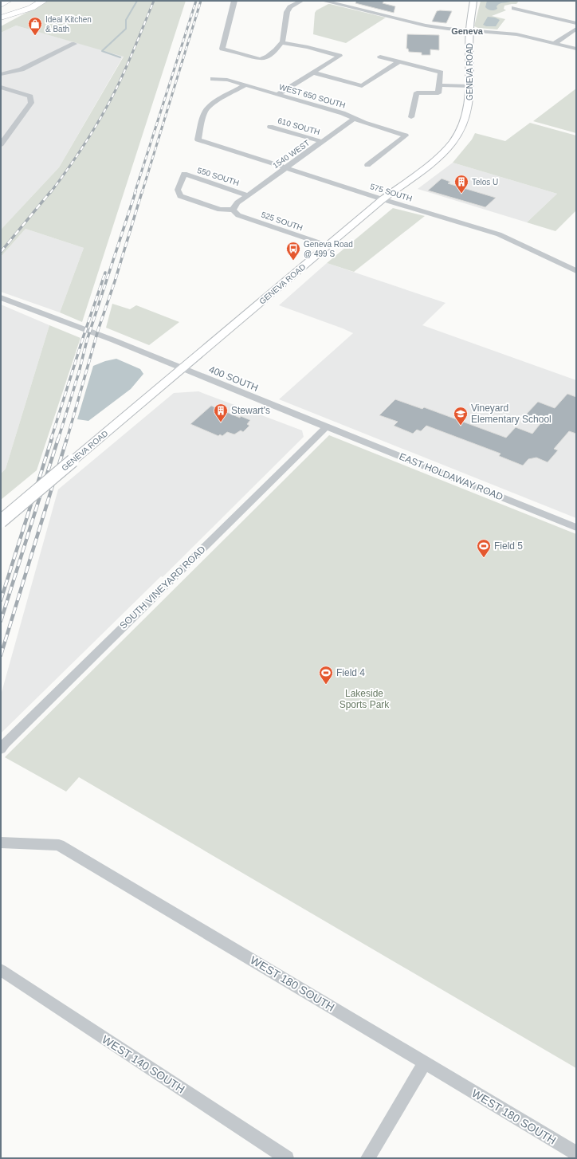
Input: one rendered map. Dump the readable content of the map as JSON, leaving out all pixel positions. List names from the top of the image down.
{
  "streets": {
    "main road": ["GENEVA ROAD"],
    "street": [
      "WEST 650 SOUTH",
      "610 SOUTH",
      "1540 WEST",
      "550 SOUTH",
      "575 SOUTH",
      "525 SOUTH",
      "400 SOUTH",
      "EAST HOLDAWAY ROAD",
      "SOUTH VINEYARD ROAD",
      "WEST 180 SOUTH",
      "WEST 140 SOUTH"
    ]
  },
  "crossings": [
    ["GENEVA ROAD", "575 SOUTH"],
    ["GENEVA ROAD", "525 SOUTH"],
    ["GENEVA ROAD", "400 SOUTH"],
    ["WEST 650 SOUTH", "1540 WEST"],
    ["WEST 650 SOUTH", "575 SOUTH"],
    ["610 SOUTH", "1540 WEST"],
    ["1540 WEST", "550 SOUTH"],
    ["1540 WEST", "575 SOUTH"],
    ["1540 WEST", "525 SOUTH"],
    ["550 SOUTH", "525 SOUTH"],
    ["400 SOUTH", "EAST HOLDAWAY ROAD"],
    ["400 SOUTH", "SOUTH VINEYARD ROAD"],
    ["EAST HOLDAWAY ROAD", "SOUTH VINEYARD ROAD"]
  ],
  "districts": ["Geneva"],
  "parks": ["Lakeside Sports Park"],
  "places": {
    "shop": ["Ideal Kitchen & Bath"],
    "building": ["Telos U", "Stewart's"],
    "bus stop": ["Geneva Road @ 499 S"],
    "school or university": ["Vineyard Elementary School"],
    "sports": ["Field 5", "Field 4"]
  }
}
